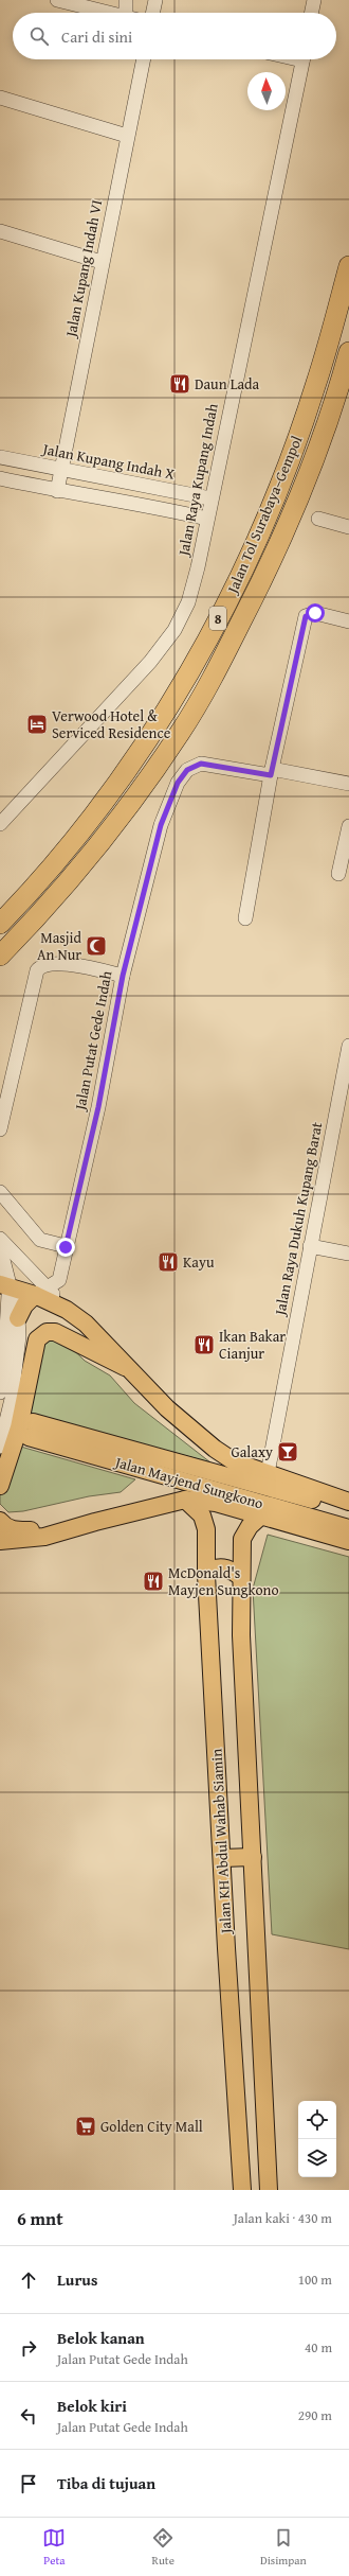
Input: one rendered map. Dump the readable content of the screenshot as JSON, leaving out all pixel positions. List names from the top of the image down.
{
  "streets": {
    "highway": ["Jalan Tol Surabaya–Gempol", "8"],
    "main road": ["Jalan Mayjend Sungkono", "Jalan KH Abdul Wahab Siamin"],
    "street": [
      "Jalan Kupang Indah VI",
      "Jalan Kupang Indah X",
      "Jalan Raya Kupang Indah",
      "Jalan Putat Gede Indah",
      "Jalan Raya Dukuh Kupang Barat"
    ]
  },
  "crossings": [
    ["Jalan Kupang Indah VI", "Jalan Kupang Indah X"],
    ["Jalan Kupang Indah X", "Jalan Raya Kupang Indah"]
  ],
  "places": {
    "restaurant": [
      "Daun Lada",
      "Kayu",
      "Ikan Bakar Cianjur",
      "McDonald's Mayjen Sungkono"
    ],
    "hotel": ["Verwood Hotel & Serviced Residence"],
    "mosque": ["Masjid An Nur"],
    "bar": ["Galaxy"],
    "supermarket": ["Golden City Mall"]
  },
  "north": "top",
  "page": {
    "search": "Cari di sini",
    "heading": ["6 mnt", "Jalan kaki · 430 m"],
    "list": [
      ["Lurus", "100 m"],
      ["Belok kanan", "Jalan Putat Gede Indah", "40 m"],
      ["Belok kiri", "Jalan Putat Gede Indah", "290 m"],
      "Tiba di tujuan"
    ],
    "nav": ["Peta", "Rute", "Disimpan"]
  }
}
